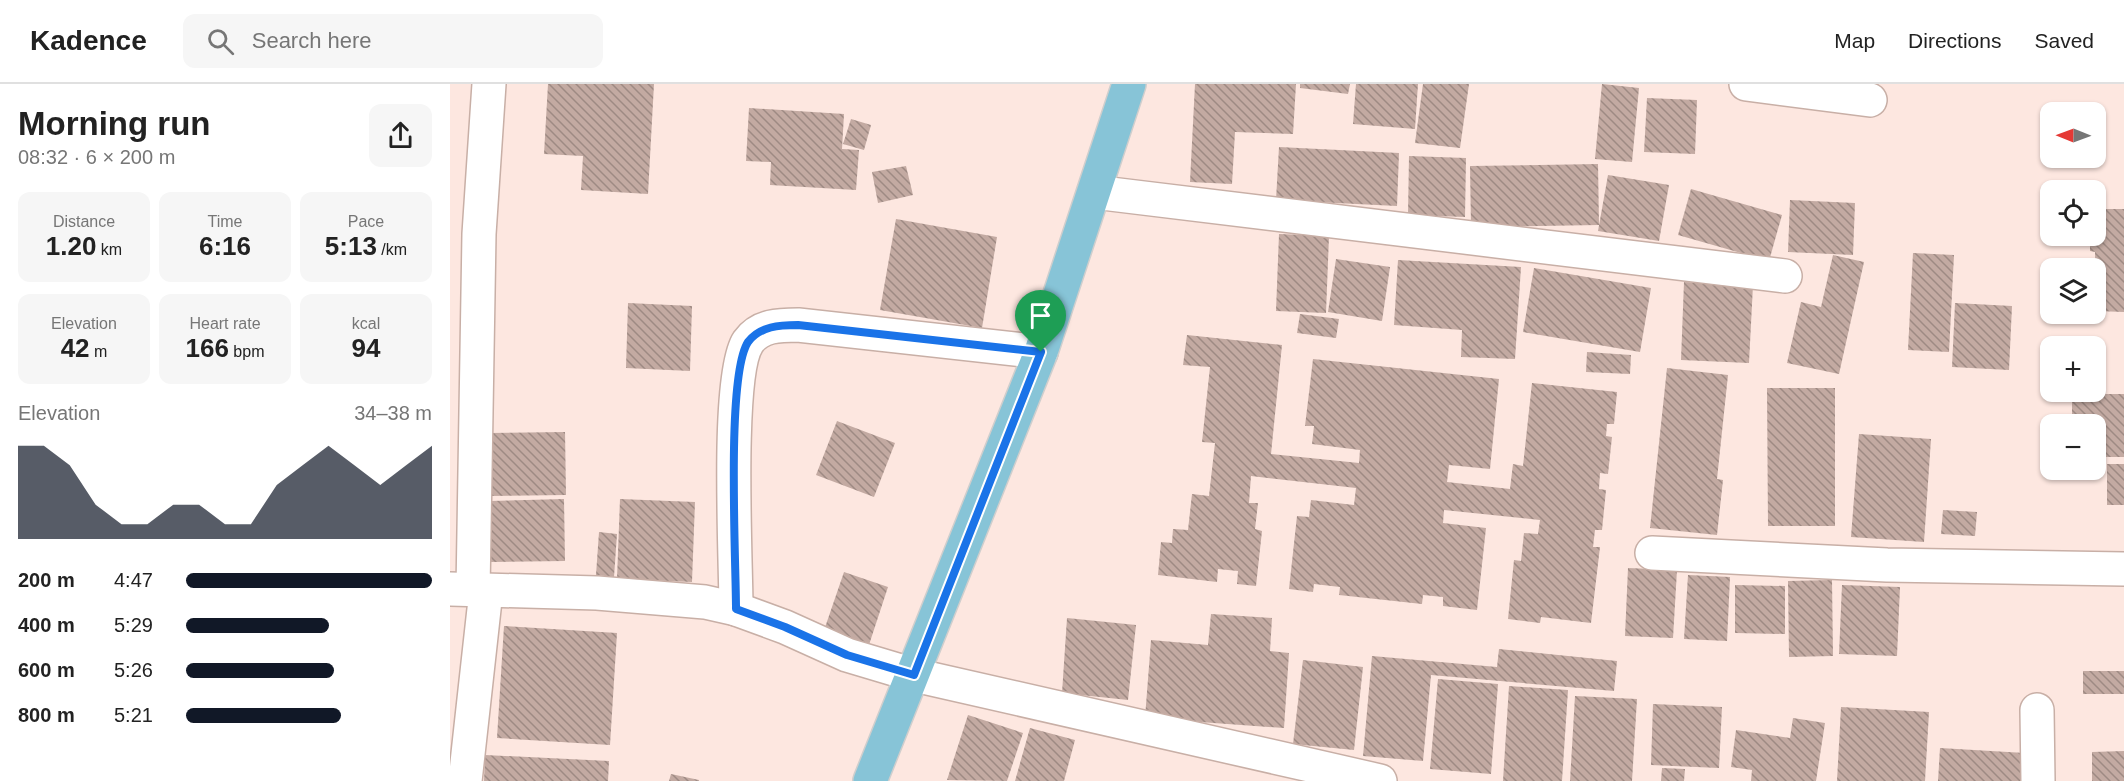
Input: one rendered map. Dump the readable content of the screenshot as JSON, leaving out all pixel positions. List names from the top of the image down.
{
  "north": "left",
  "page": {
    "header": "Kadence",
    "search": "Search here",
    "nav": ["Map", "Directions", "Saved"],
    "heading": ["Morning run", "08:32 · 6 × 200 m"],
    "map_buttons": ["+", "−"],
    "stats": [
      ["Distance", "1.20 km"],
      ["Time", "6:16"],
      ["Pace", "5:13 /km"],
      ["Elevation", "42 m"],
      ["Heart rate", "166 bpm"],
      ["kcal", "94"]
    ],
    "chart": ["Elevation", "34–38 m"],
    "list": [
      {
        "name": "200 m",
        "note": "4:47"
      },
      {
        "name": "400 m",
        "note": "5:29"
      },
      {
        "name": "600 m",
        "note": "5:26"
      },
      {
        "name": "800 m",
        "note": "5:21"
      }
    ]
  }
}
